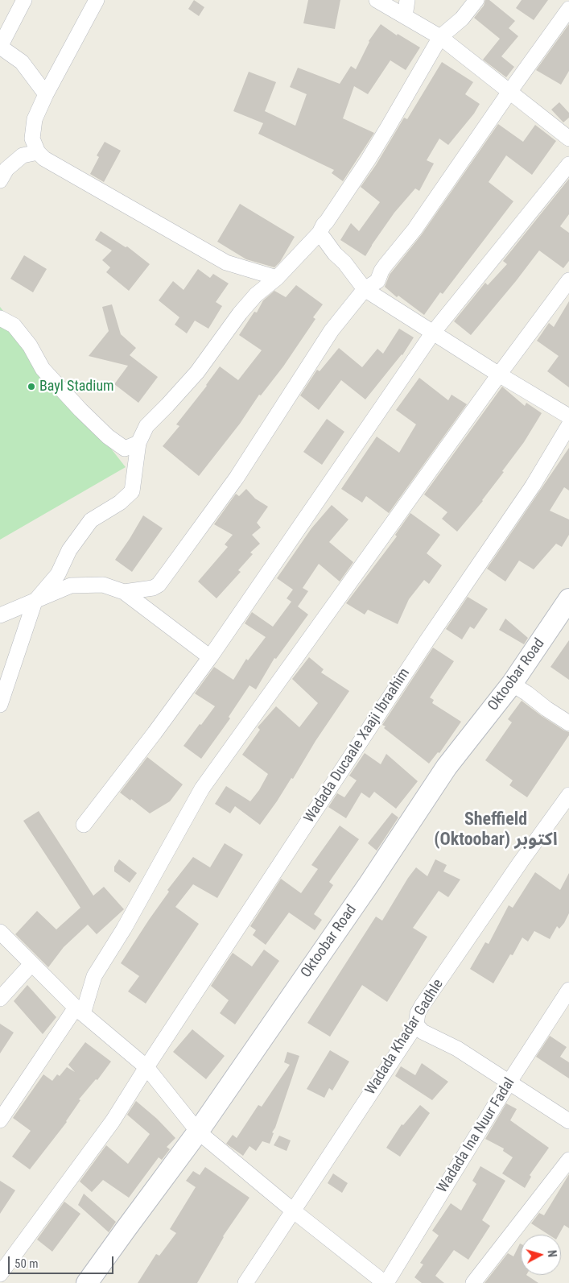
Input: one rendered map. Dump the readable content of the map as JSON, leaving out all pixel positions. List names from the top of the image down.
{
  "streets": {
    "street": [
      "Oktoobar Road",
      "Wadada Ducaale Xaaji Ibraahim",
      "Wadada Khadar Gadhle",
      "Wadada Ina Nuur Fadal"
    ]
  },
  "districts": ["Sheffield (Oktoobar) اكتوبر"],
  "places": ["Bayl Stadium"],
  "scale_bar": "50 m",
  "north": "right"
}
